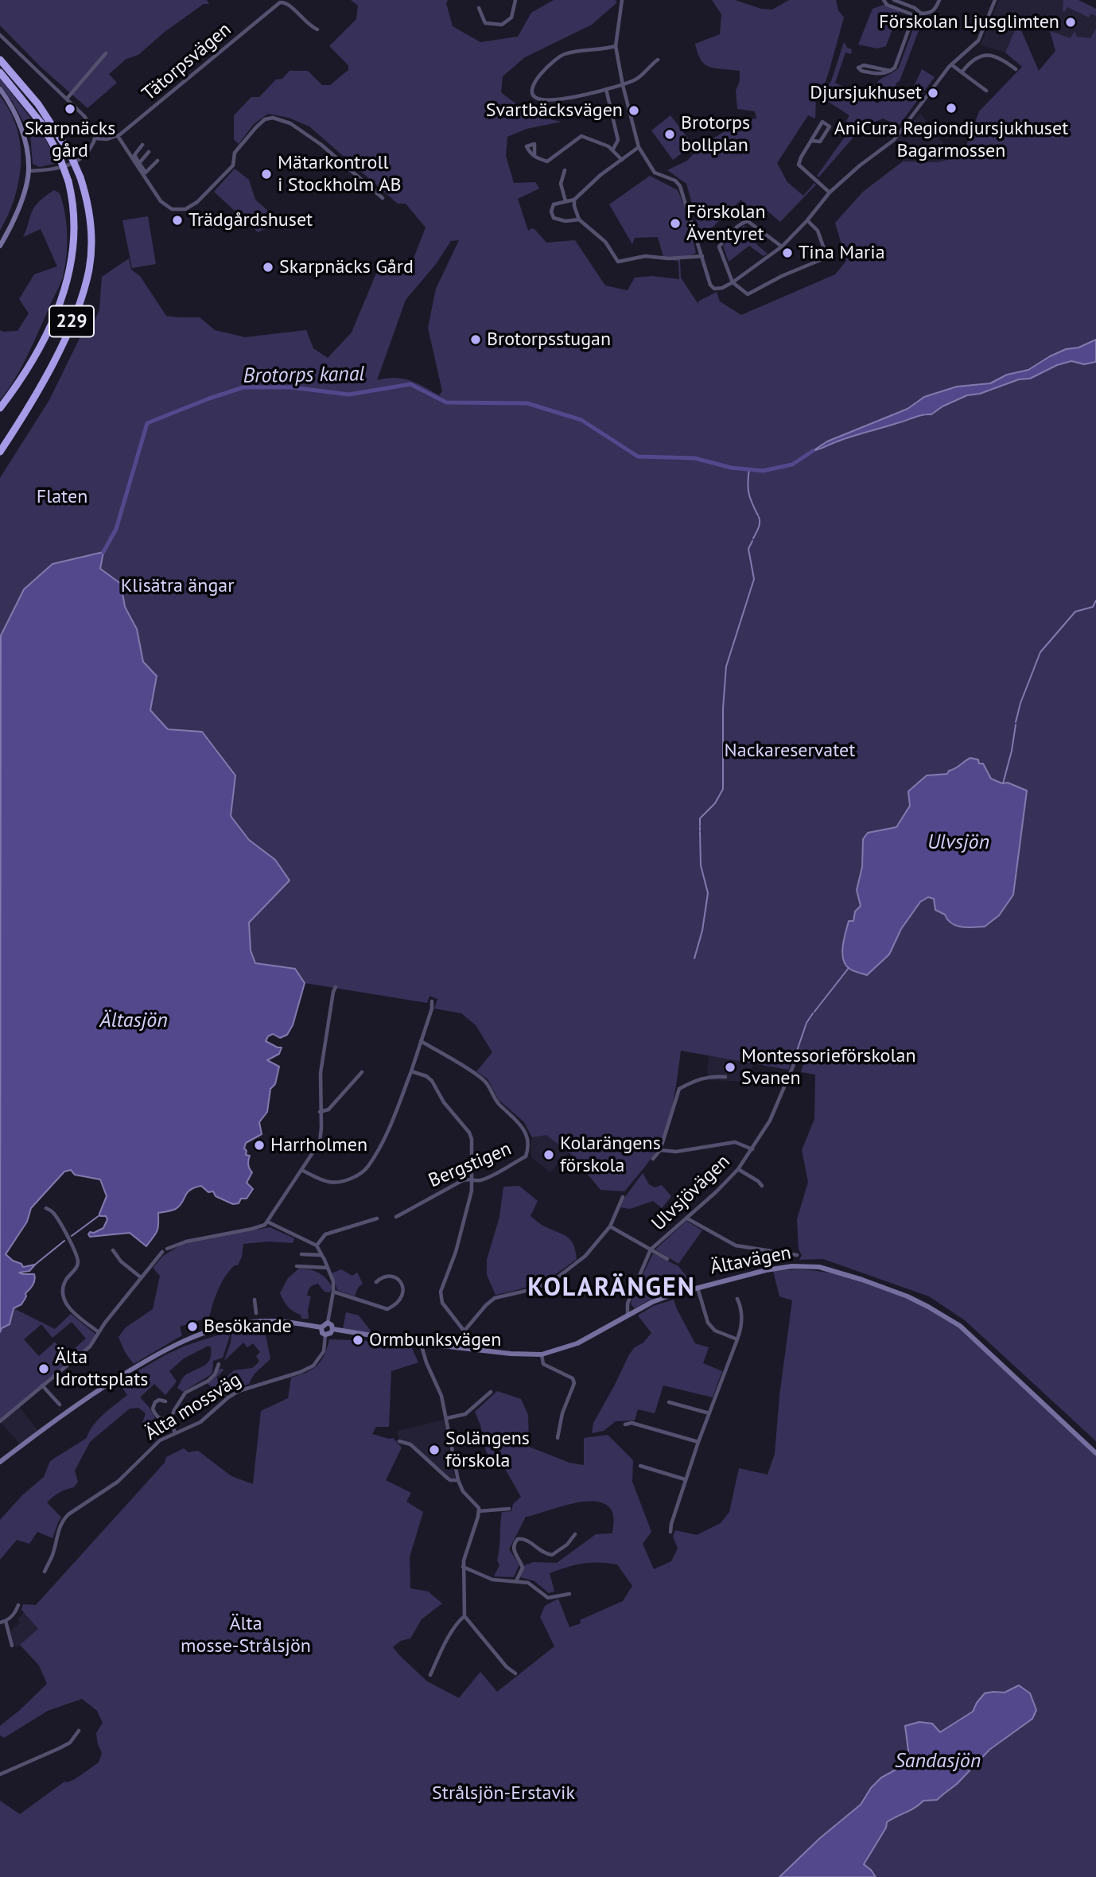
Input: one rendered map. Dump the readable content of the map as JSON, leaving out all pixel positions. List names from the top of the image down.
{
  "streets": {
    "highway": ["229"],
    "main road": ["Ältavägen"],
    "street": [
      "Tätorpsvägen",
      "Bergstigen",
      "Ulvsjövägen",
      "Älta mossväg"
    ]
  },
  "crossings": [
    ["Ulvsjövägen", "Ältavägen"],
    ["Ältavägen", "Älta mossväg"]
  ],
  "districts": ["KOLARÄNGEN"],
  "water": [
    "Brotorps kanal",
    "Ulvsjön",
    "Ältasjön",
    "Sandasjön"
  ],
  "parks": [
    "Flaten",
    "Klisätra ängar",
    "Nackareservatet",
    "Älta mosse-Strålsjön",
    "Strålsjön-Erstavik"
  ],
  "places": [
    "Förskolan Ljusglimten",
    "Djursjukhuset",
    "AniCura Regiondjursjukhuset Bagarmossen",
    "Skarpnäcks gård",
    "Svartbäcksvägen",
    "Brotorps bollplan",
    "Mätarkontroll i Stockholm AB",
    "Trädgårdshuset",
    "Förskolan Äventyret",
    "Tina Maria",
    "Skarpnäcks Gård",
    "Brotorpsstugan",
    "Montessorieförskolan Svanen",
    "Harrholmen",
    "Kolarängens förskola",
    "Besökande",
    "Ormbunksvägen",
    "Älta Idrottsplats",
    "Solängens förskola"
  ]
}
